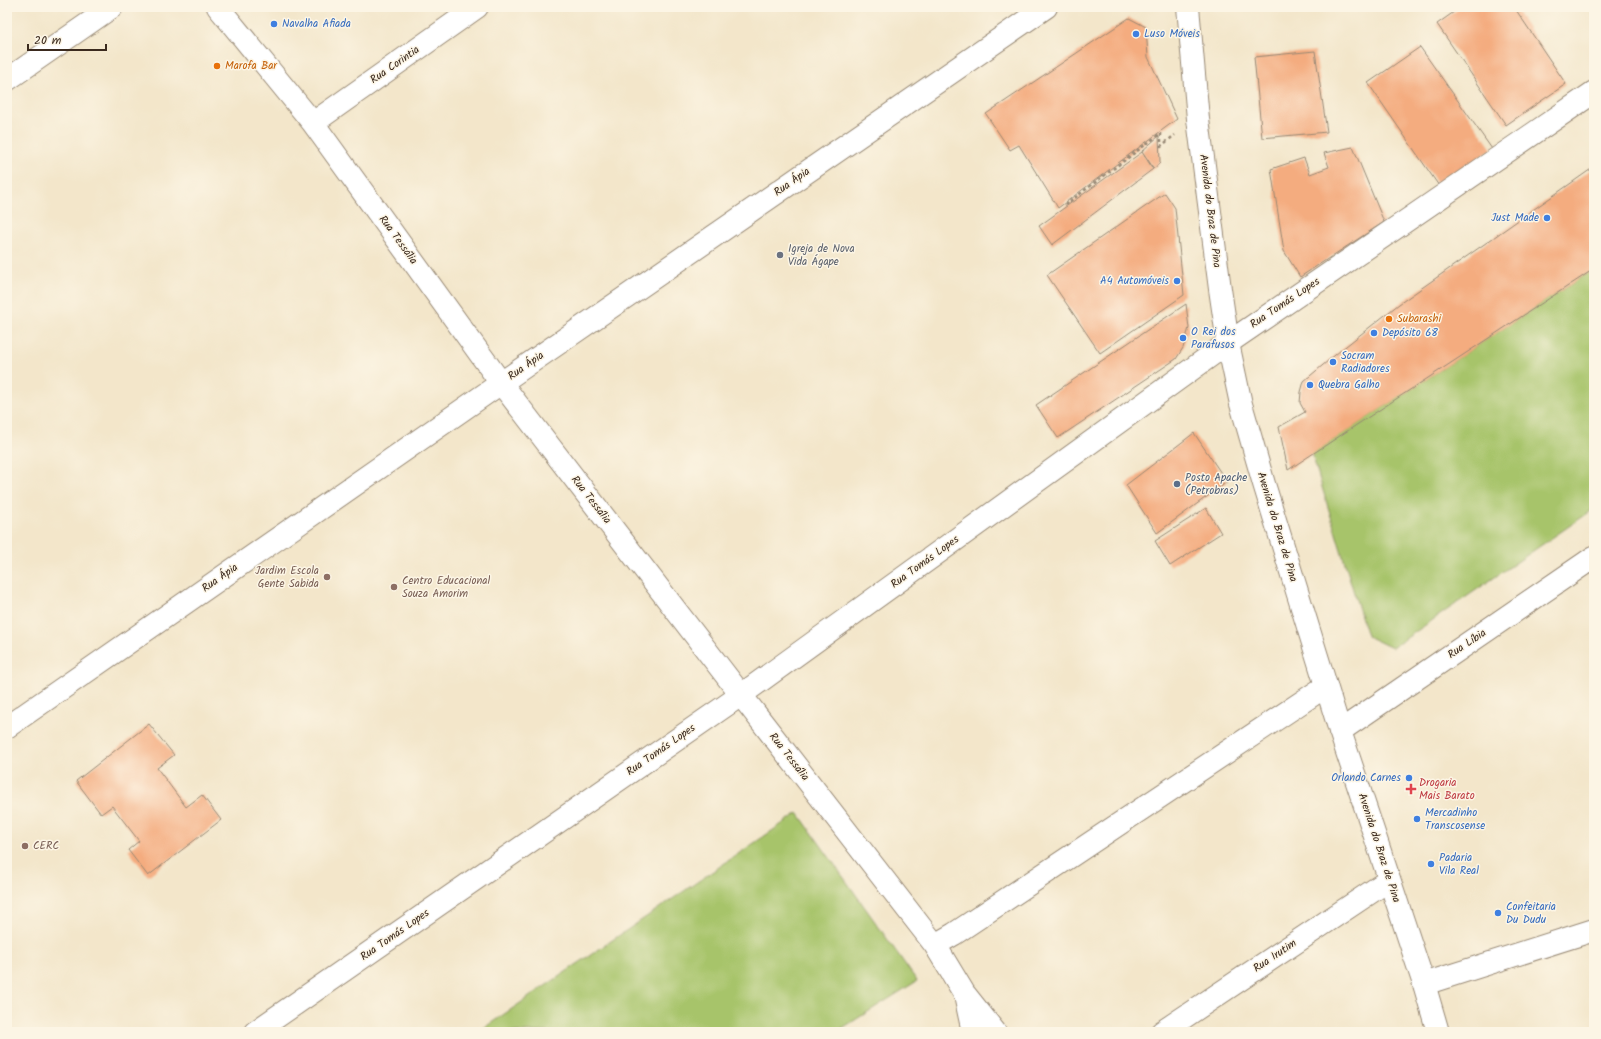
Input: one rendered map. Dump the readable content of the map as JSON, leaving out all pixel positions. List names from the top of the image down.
{
  "streets": {
    "street": [
      "Rua Corintia",
      "Rua Ápia",
      "Avenida do Braz de Pina",
      "Rua Tessália",
      "Rua Tomás Lopes",
      "Rua Líbia",
      "Rua Irutim"
    ]
  },
  "crossings": [
    ["Rua Corintia", "Rua Tessália"],
    ["Rua Ápia", "Rua Tessália"],
    ["Avenida do Braz de Pina", "Rua Tomás Lopes"],
    ["Avenida do Braz de Pina", "Rua Líbia"],
    ["Avenida do Braz de Pina", "Rua Irutim"],
    ["Rua Tessália", "Rua Tomás Lopes"]
  ],
  "places": {
    "other": [
      "Navalha Afiada",
      "Luso Móveis",
      "Marofa Bar",
      "Just Made",
      "Igreja de Nova Vida Ágape",
      "A4 Automóveis",
      "Subarashi",
      "Depósito 68",
      "O Rei dos Parafusos",
      "Socram Radiadores",
      "Quebra Galho",
      "Posto Apache (Petrobras)",
      "Jardim Escola Gente Sabida",
      "Centro Educacional Souza Amorim",
      "Orlando Carnes",
      "Mercadinho Transcosense",
      "CERC",
      "Padaria Vila Real",
      "Confeitaria Du Dudu"
    ],
    "health": ["Drogaria Mais Barato"]
  },
  "scale_bar": "20 m"
}
